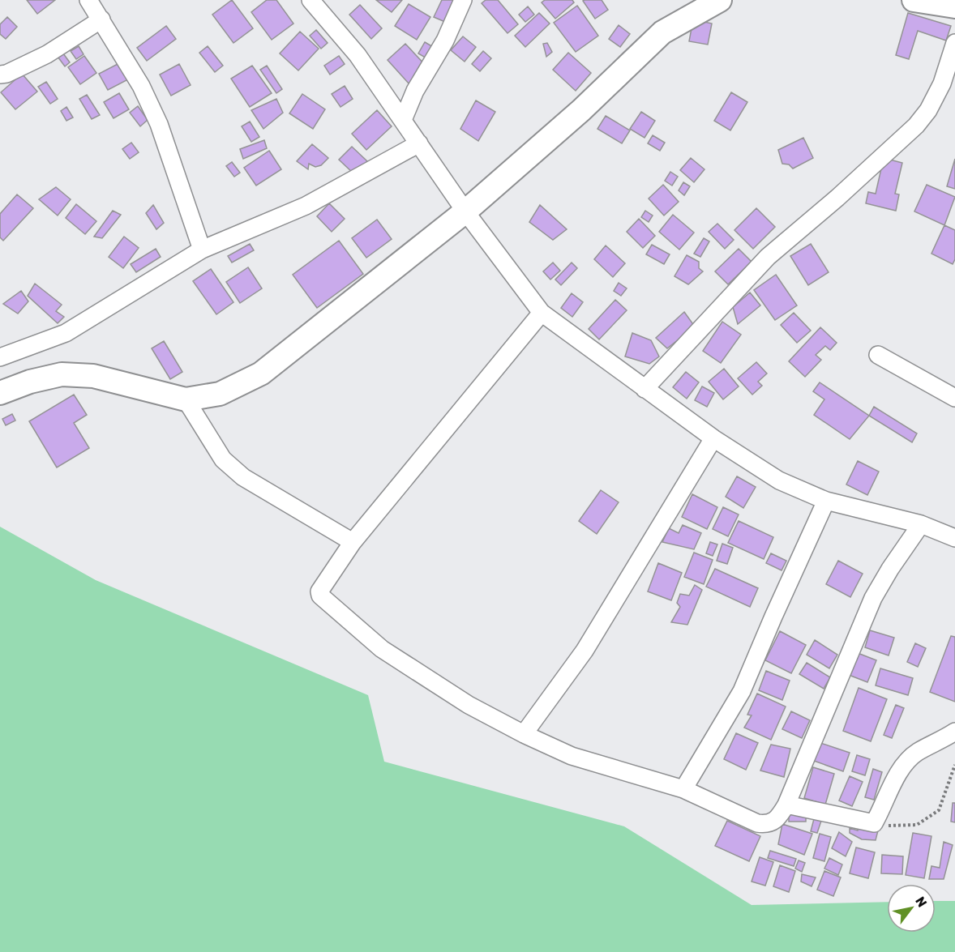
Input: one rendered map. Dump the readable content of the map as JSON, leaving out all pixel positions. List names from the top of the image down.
{
  "north": "top right"
}
